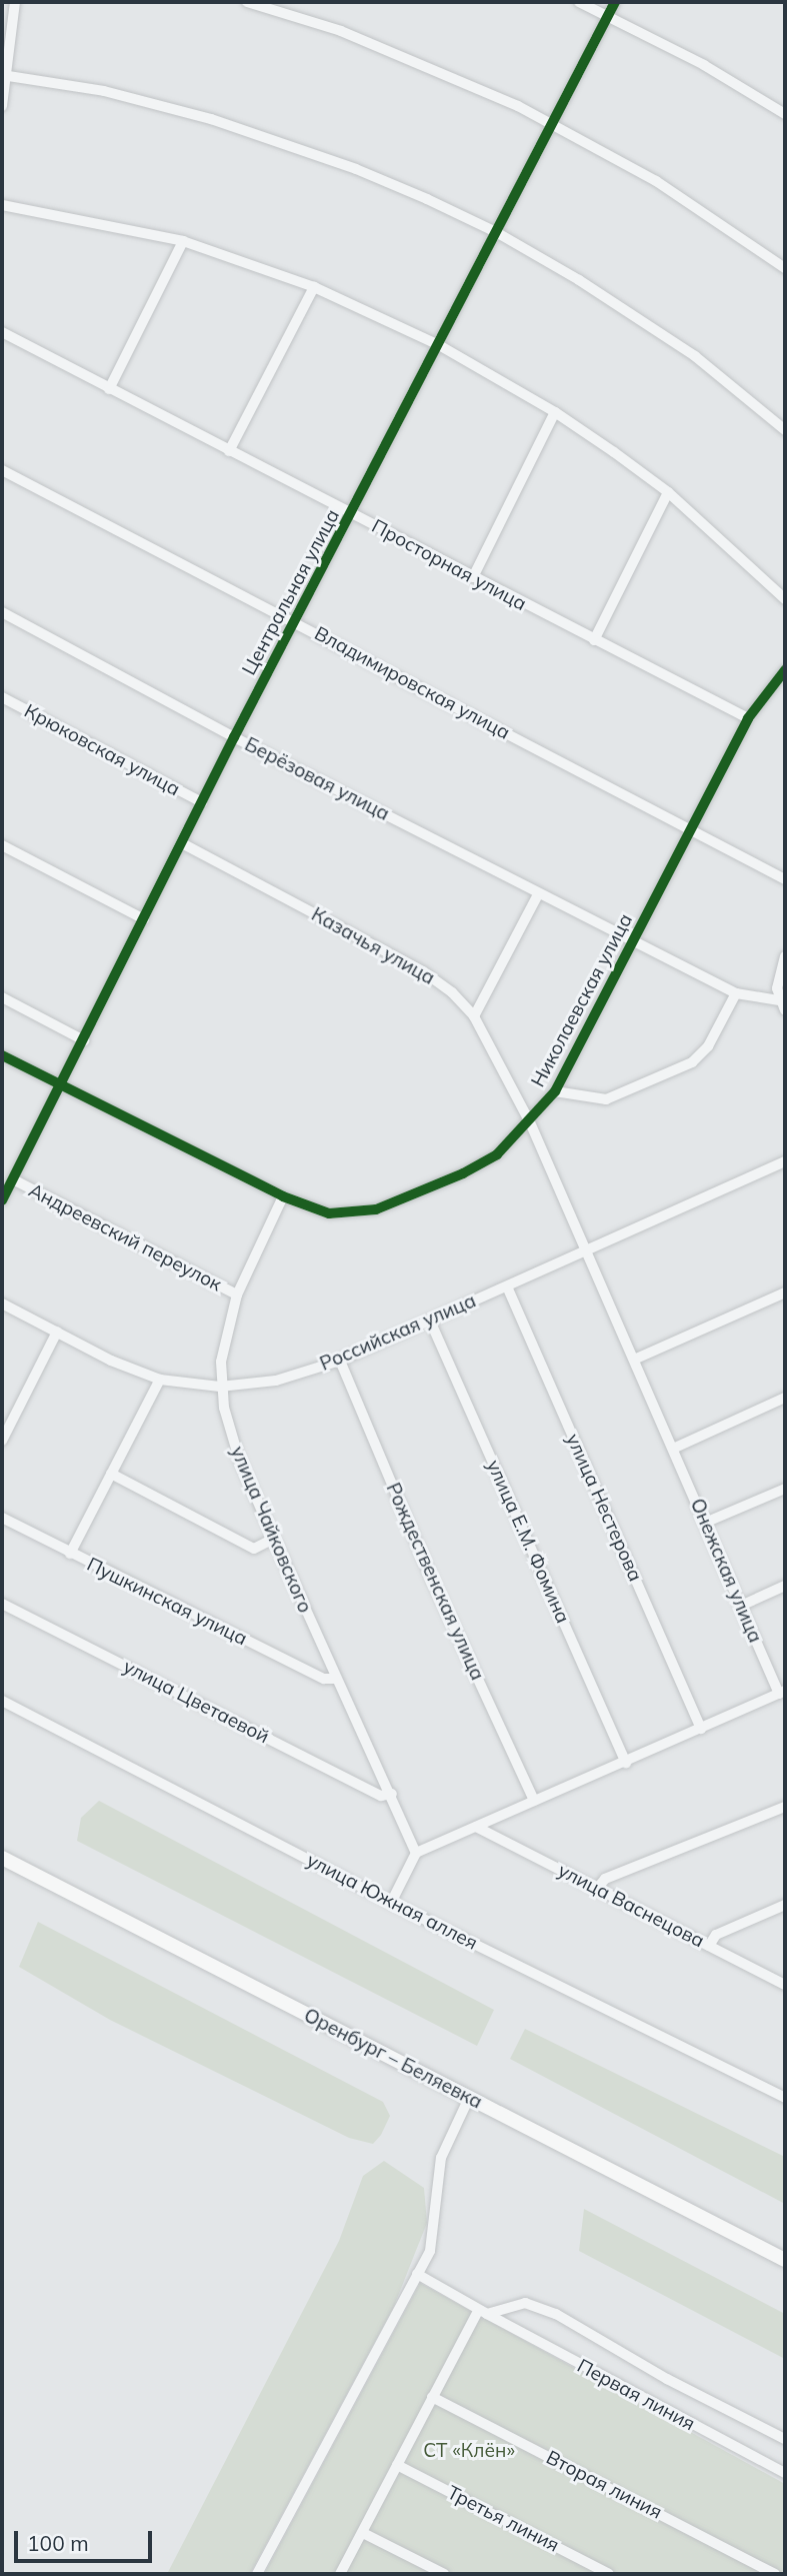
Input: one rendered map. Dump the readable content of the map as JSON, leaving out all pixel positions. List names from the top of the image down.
{
  "streets": {
    "main road": ["Оренбург – Беляевка"],
    "street": [
      "Просторная улица",
      "Центральная улица",
      "Владимировская улица",
      "Крюковская улица",
      "Берёзовая улица",
      "Казачья улица",
      "Николаевская улица",
      "Андреевский переулок",
      "Российская улица",
      "улица Нестерова",
      "улица Чайковского",
      "улица Е.М. Фомина",
      "Онежская улица",
      "Рождественская улица",
      "Пушкинская улица",
      "улица Цветаевой",
      "улица Южная аллея",
      "улица Васнецова",
      "Первая линия",
      "Вторая линия",
      "Третья линия"
    ]
  },
  "crossings": [
    ["Просторная улица", "Центральная улица"],
    ["Просторная улица", "Николаевская улица"],
    ["Центральная улица", "Владимировская улица"],
    ["Центральная улица", "Крюковская улица"],
    ["Центральная улица", "Берёзовая улица"],
    ["Центральная улица", "Казачья улица"],
    ["Центральная улица", "Николаевская улица"],
    ["Центральная улица", "Андреевский переулок"],
    ["Владимировская улица", "Николаевская улица"],
    ["Берёзовая улица", "Николаевская улица"],
    ["Казачья улица", "Николаевская улица"],
    ["Казачья улица", "Российская улица"],
    ["Казачья улица", "Онежская улица"],
    ["Николаевская улица", "улица Чайковского"],
    ["Андреевский переулок", "улица Чайковского"],
    ["Российская улица", "улица Нестерова"],
    ["Российская улица", "улица Чайковского"],
    ["Российская улица", "улица Е.М. Фомина"],
    ["Российская улица", "Онежская улица"],
    ["Российская улица", "Рождественская улица"],
    ["улица Чайковского", "Пушкинская улица"],
    ["улица Чайковского", "улица Цветаевой"]
  ],
  "parks": ["СТ «Клён»"],
  "scale_bar": "100 m"
}
